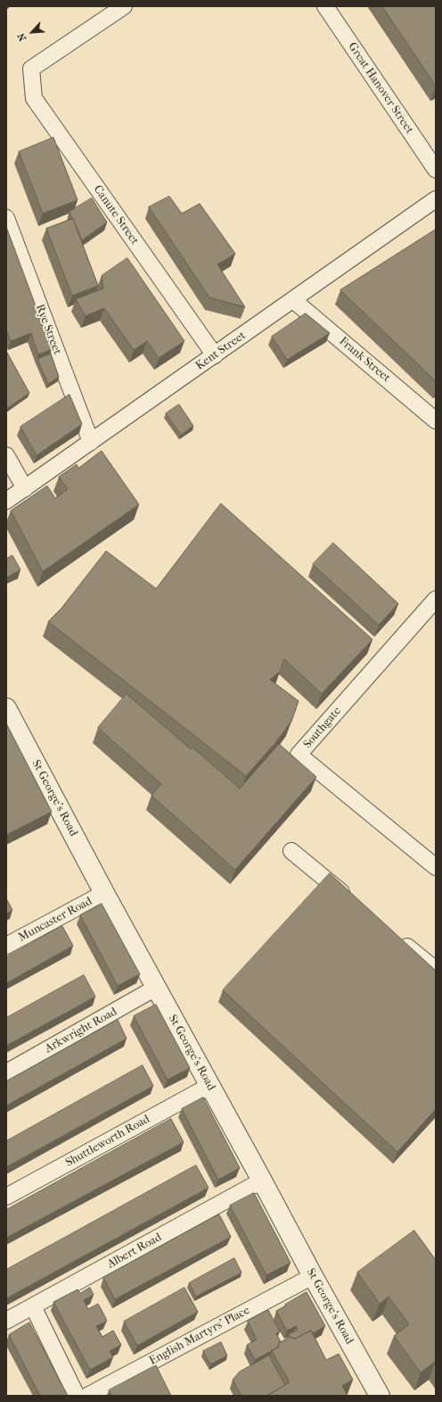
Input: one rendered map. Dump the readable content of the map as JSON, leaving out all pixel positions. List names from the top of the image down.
{
  "streets": {
    "street": [
      "Great Hanover Street",
      "Canute Street",
      "Rye Street",
      "Kent Street",
      "Frank Street",
      "Southgate",
      "St George's Road",
      "Muncaster Road",
      "Arkwright Road",
      "Shuttleworth Road",
      "Albert Road",
      "English Martyrs' Place"
    ]
  },
  "crossings": [
    ["Canute Street", "Kent Street"],
    ["Rye Street", "Kent Street"],
    ["Kent Street", "Frank Street"],
    ["St George's Road", "Muncaster Road"],
    ["St George's Road", "Arkwright Road"],
    ["St George's Road", "Shuttleworth Road"],
    ["St George's Road", "Albert Road"],
    ["St George's Road", "English Martyrs' Place"]
  ],
  "north": "bottom left"
}
